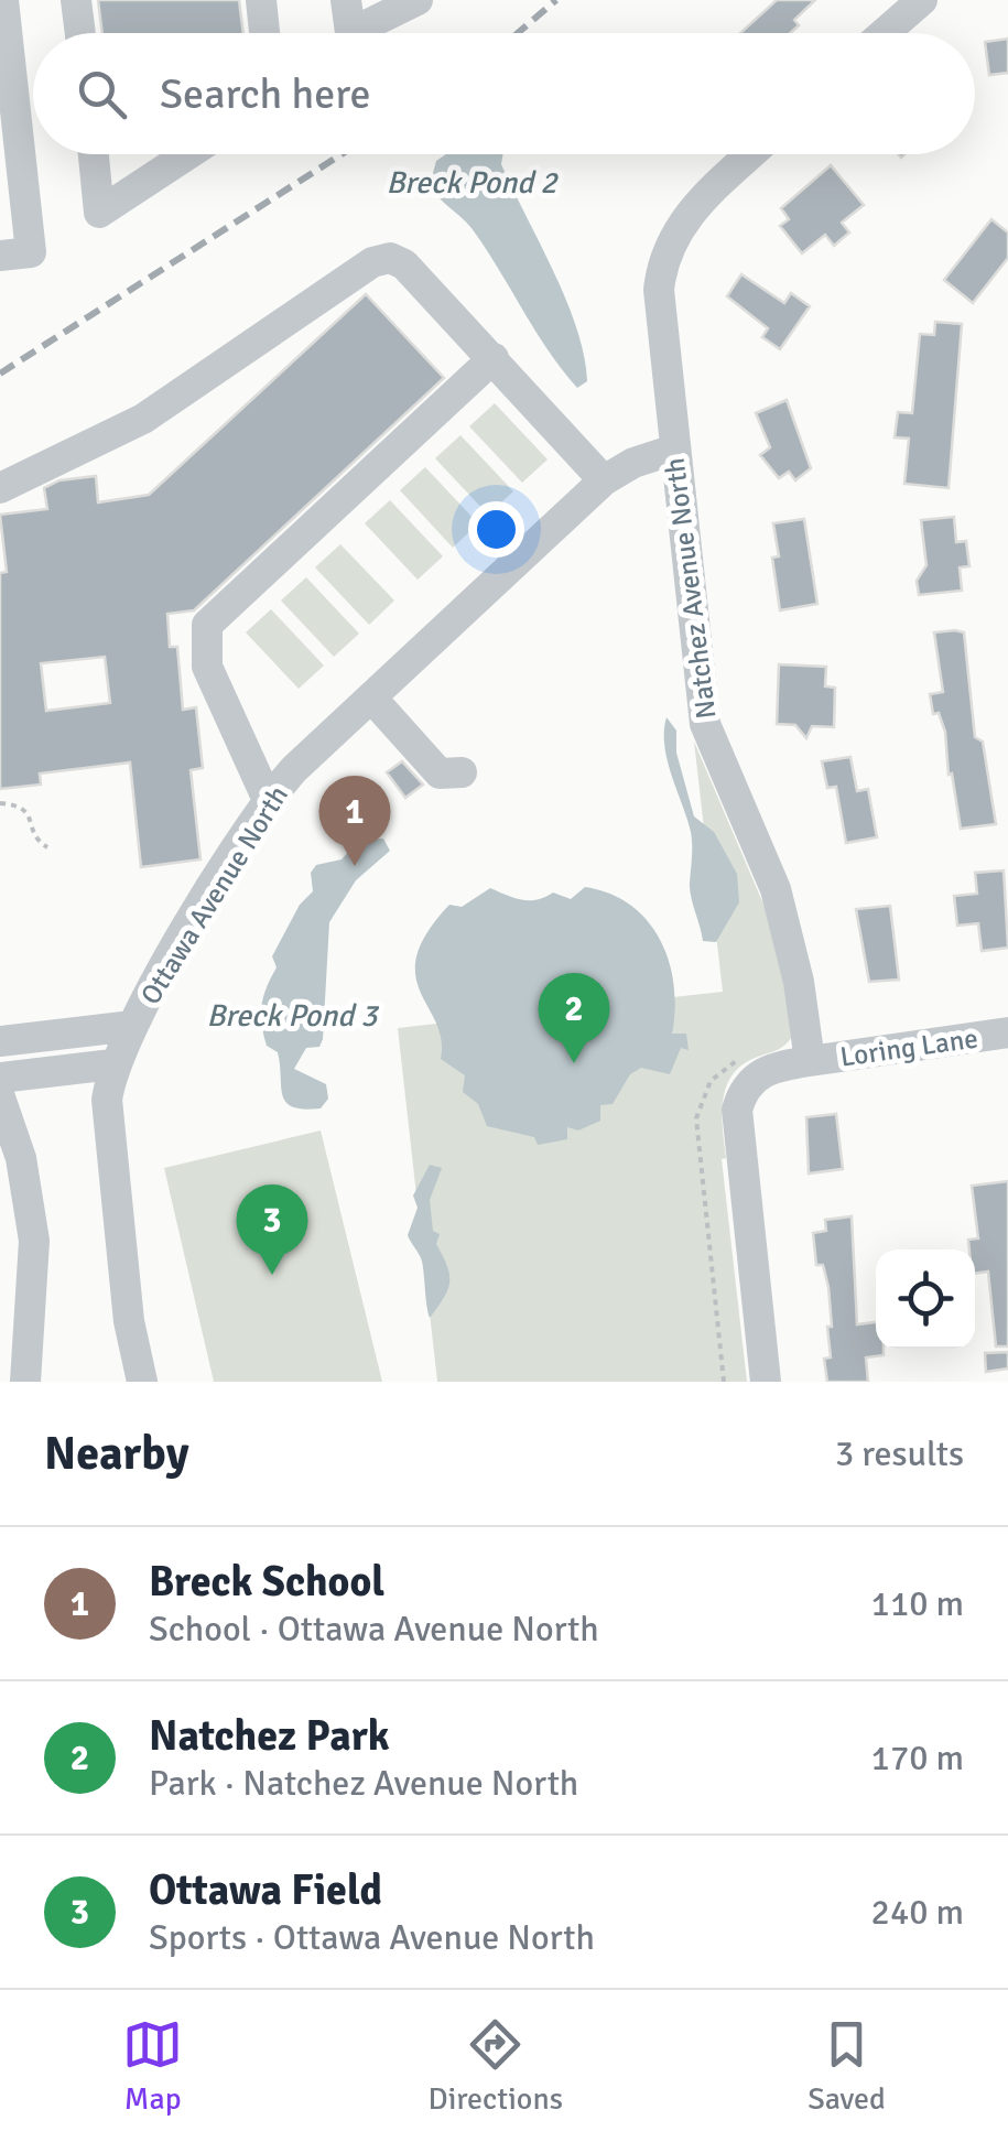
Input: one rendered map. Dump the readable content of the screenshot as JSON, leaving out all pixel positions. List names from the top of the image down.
{
  "streets": {
    "street": ["Natchez Avenue North", "Ottawa Avenue North", "Loring Lane"]
  },
  "crossings": [
    ["Natchez Avenue North", "Ottawa Avenue North"],
    ["Natchez Avenue North", "Loring Lane"]
  ],
  "water": ["Breck Pond 2", "Breck Pond 3"],
  "page": {
    "search": "Search here",
    "pins": ["1", "2", "3"],
    "heading": ["Nearby", "3 results"],
    "list": [
      {
        "mark": "1",
        "name": "Breck School",
        "note": "School · Ottawa Avenue North",
        "value": "110 m"
      },
      {
        "mark": "2",
        "name": "Natchez Park",
        "note": "Park · Natchez Avenue North",
        "value": "170 m"
      },
      {
        "mark": "3",
        "name": "Ottawa Field",
        "note": "Sports · Ottawa Avenue North",
        "value": "240 m"
      }
    ],
    "nav": ["Map", "Directions", "Saved"]
  }
}
